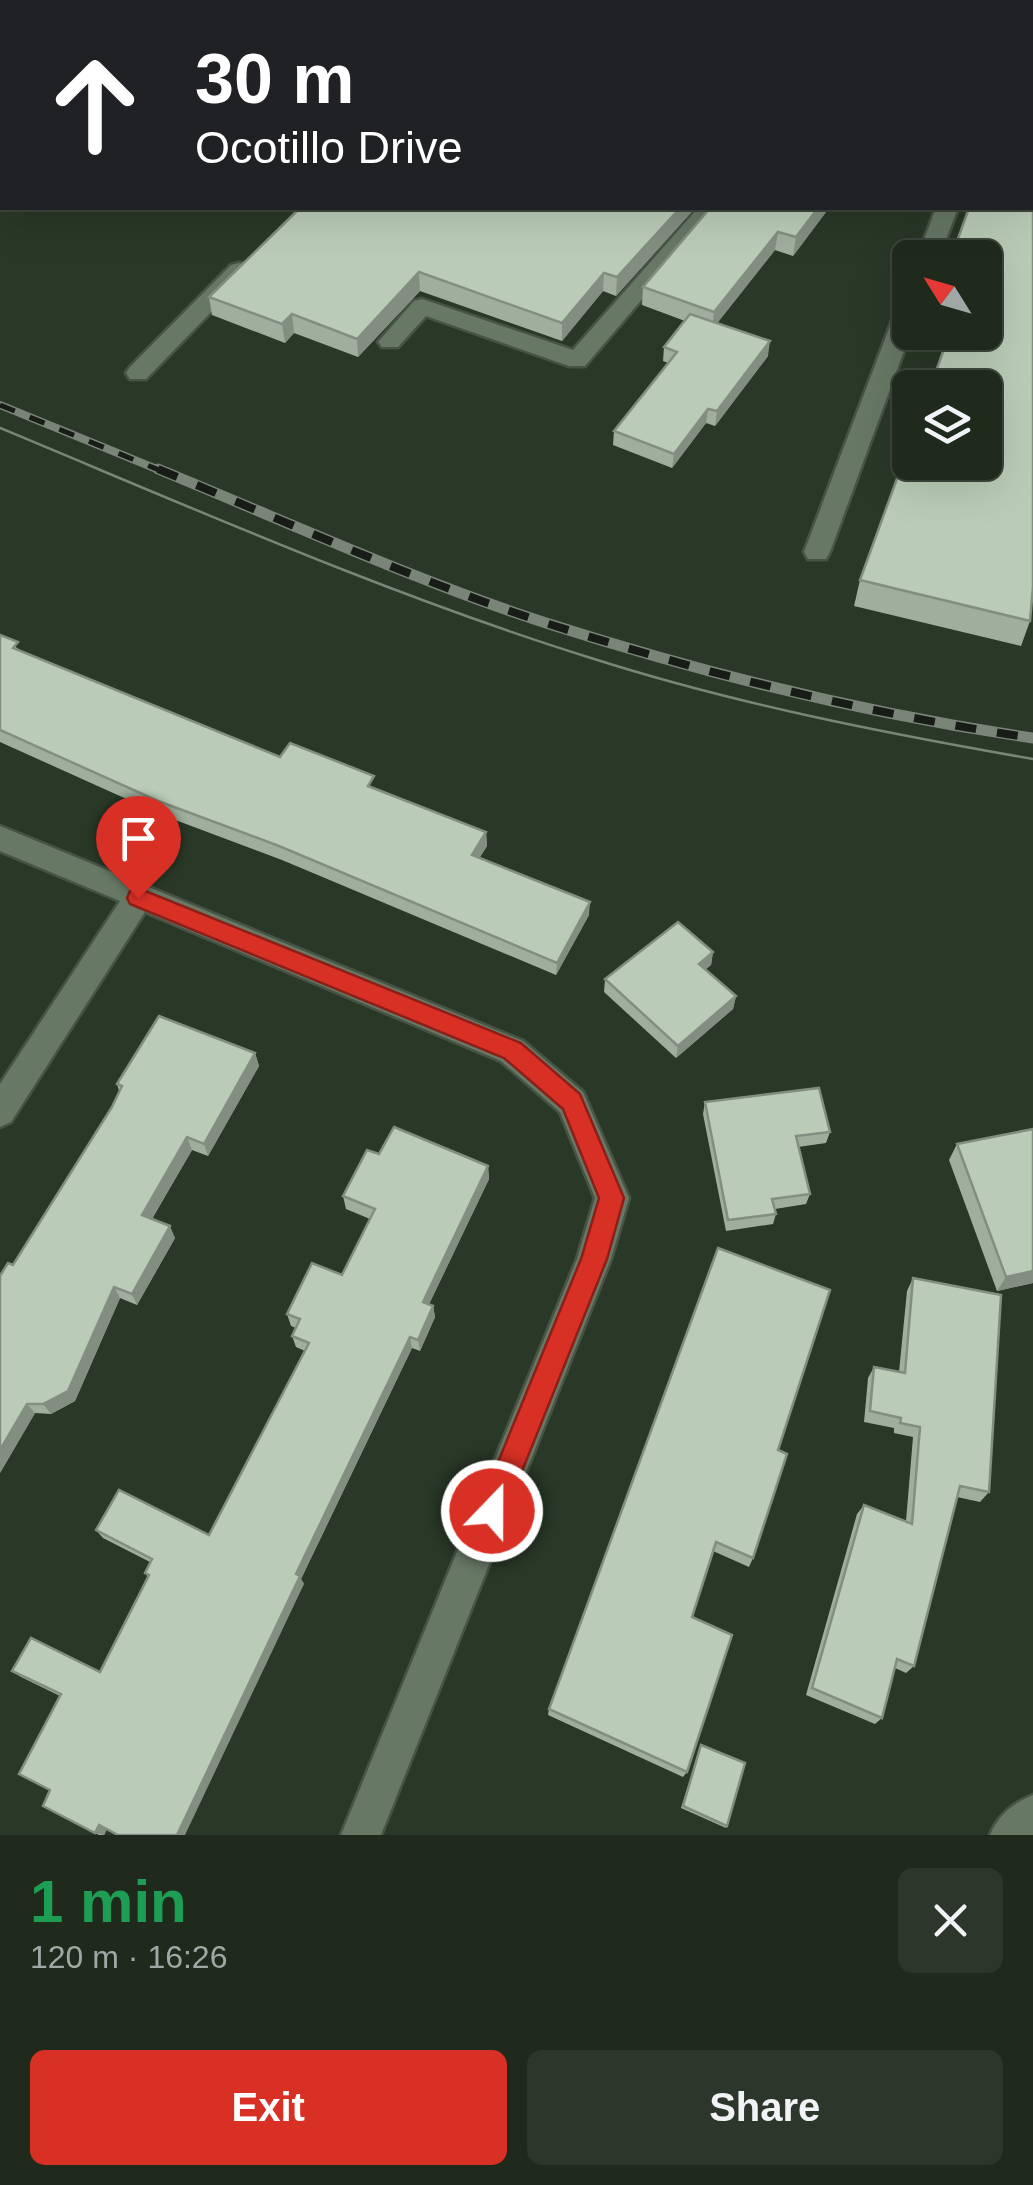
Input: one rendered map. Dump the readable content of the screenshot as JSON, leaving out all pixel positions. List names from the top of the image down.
{
  "north": "top left",
  "page": {
    "turn": ["30 m", "Ocotillo Drive"],
    "heading": ["1 min", "120 m · 16:26"],
    "buttons": ["Exit", "Share"]
  }
}
